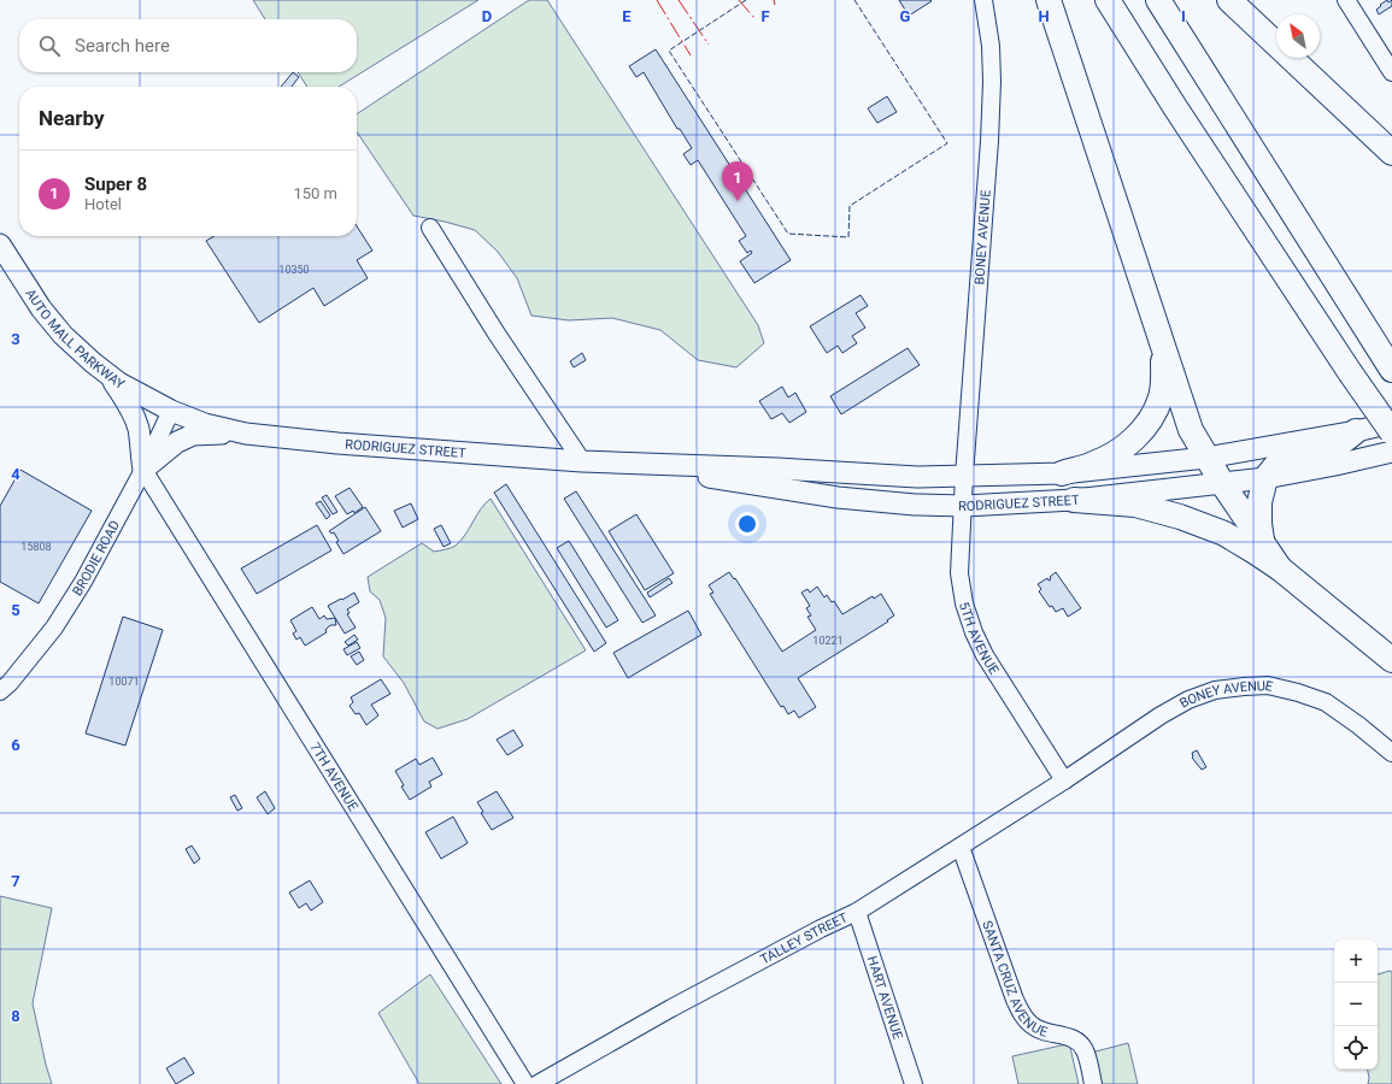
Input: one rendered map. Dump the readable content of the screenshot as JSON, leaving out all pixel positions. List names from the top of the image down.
{
  "streets": {
    "main road": ["AUTO MALL PARKWAY", "RODRIGUEZ STREET"],
    "street": [
      "BONEY AVENUE",
      "BRODIE ROAD",
      "5TH AVENUE",
      "7TH AVENUE",
      "TALLEY STREET",
      "SANTA CRUZ AVENUE",
      "HART AVENUE"
    ]
  },
  "crossings": [
    ["BONEY AVENUE", "RODRIGUEZ STREET"],
    ["BONEY AVENUE", "5TH AVENUE"],
    ["BONEY AVENUE", "TALLEY STREET"],
    ["AUTO MALL PARKWAY", "RODRIGUEZ STREET"],
    ["AUTO MALL PARKWAY", "BRODIE ROAD"],
    ["RODRIGUEZ STREET", "BRODIE ROAD"],
    ["RODRIGUEZ STREET", "5TH AVENUE"],
    ["BRODIE ROAD", "7TH AVENUE"],
    ["5TH AVENUE", "TALLEY STREET"],
    ["TALLEY STREET", "SANTA CRUZ AVENUE"],
    ["TALLEY STREET", "HART AVENUE"]
  ],
  "house_numbers": [
    "10350",
    "15808",
    "10221",
    "10071"
  ],
  "north": "top left",
  "page": {
    "search": "Search here",
    "heading": "Nearby",
    "list": [
      {
        "mark": "1",
        "name": "Super 8",
        "note": "Hotel",
        "value": "150 m"
      }
    ],
    "pins": "1",
    "map_buttons": ["+", "−"]
  },
  "grid": {
    "columns": [
      "D",
      "E",
      "F",
      "G",
      "H",
      "I"
    ],
    "rows": [
      "3",
      "4",
      "5",
      "6",
      "7",
      "8"
    ]
  }
}
